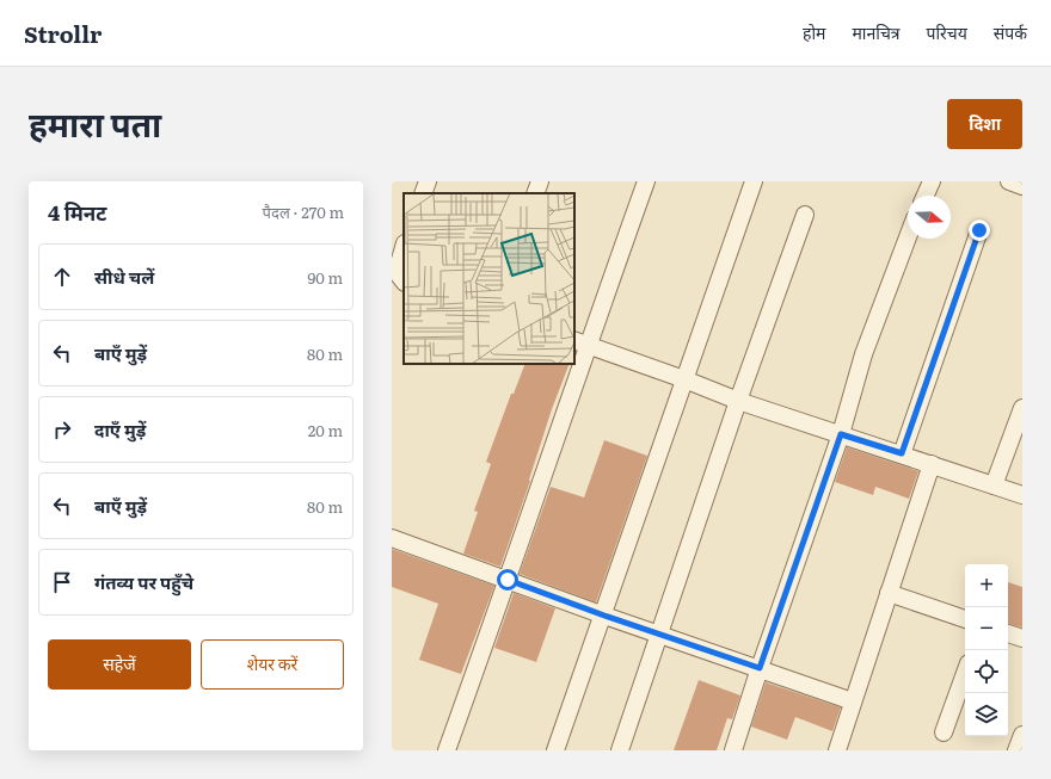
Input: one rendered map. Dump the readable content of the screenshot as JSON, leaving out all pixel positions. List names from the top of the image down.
{
  "north": "right",
  "page": {
    "header": "Strollr",
    "nav": [
      "होम",
      "मानचित्र",
      "परिचय",
      "संपर्क"
    ],
    "title": "हमारा पता",
    "buttons": [
      "दिशा",
      ["सहेजें", "शेयर करें"]
    ],
    "heading": ["4 मिनट", "पैदल · 270 m"],
    "list": [
      ["सीधे चलें", "90 m"],
      ["बाएँ मुड़ें", "80 m"],
      ["दाएँ मुड़ें", "20 m"],
      ["बाएँ मुड़ें", "80 m"],
      "गंतव्य पर पहुँचे"
    ],
    "map_buttons": ["+", "−"]
  }
}
